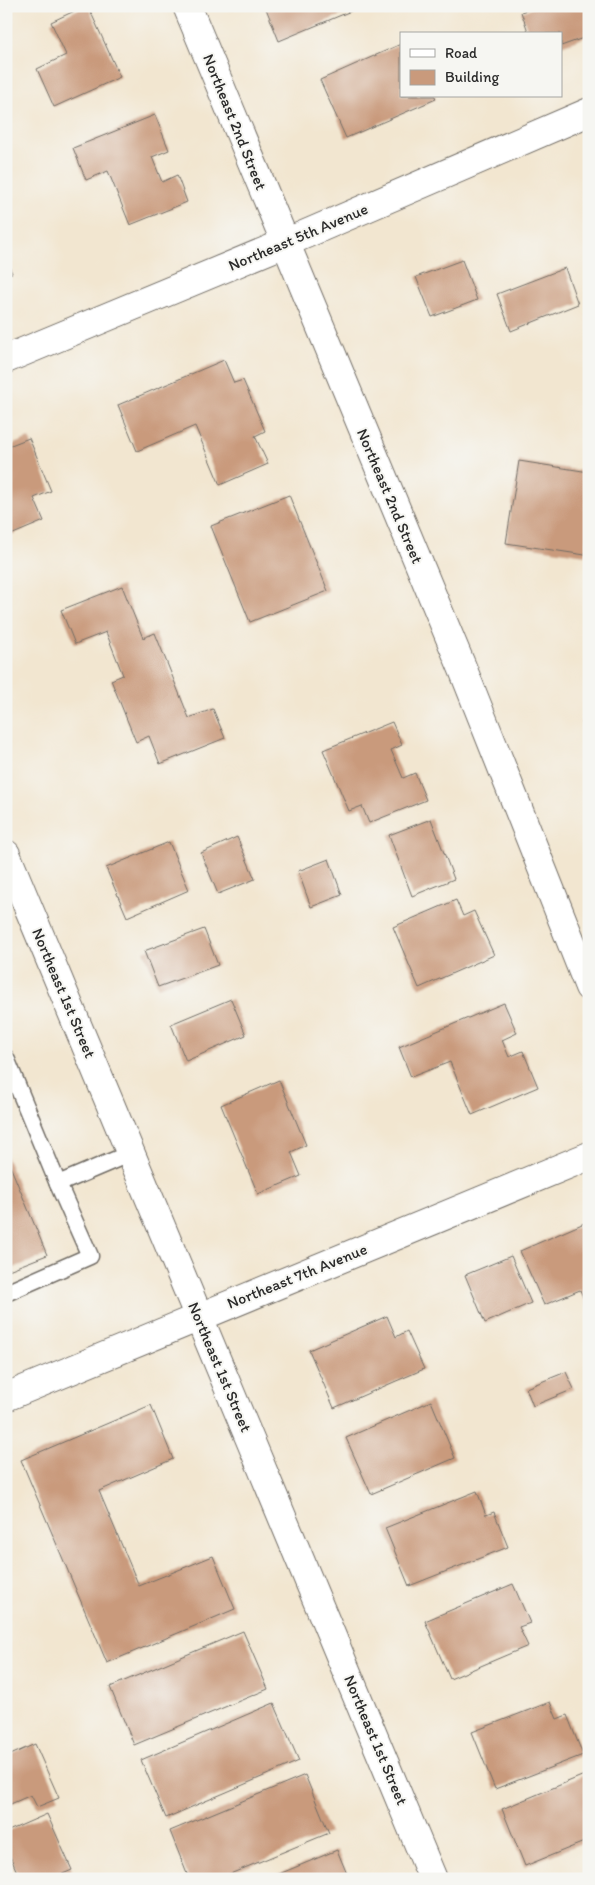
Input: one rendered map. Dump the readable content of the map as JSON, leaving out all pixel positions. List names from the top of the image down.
{
  "streets": {
    "street": [
      "Northeast 2nd Street",
      "Northeast 5th Avenue",
      "Northeast 1st Street",
      "Northeast 7th Avenue"
    ]
  },
  "crossings": [
    ["Northeast 2nd Street", "Northeast 5th Avenue"],
    ["Northeast 1st Street", "Northeast 7th Avenue"]
  ],
  "legend": ["Road", "Building"]
}
